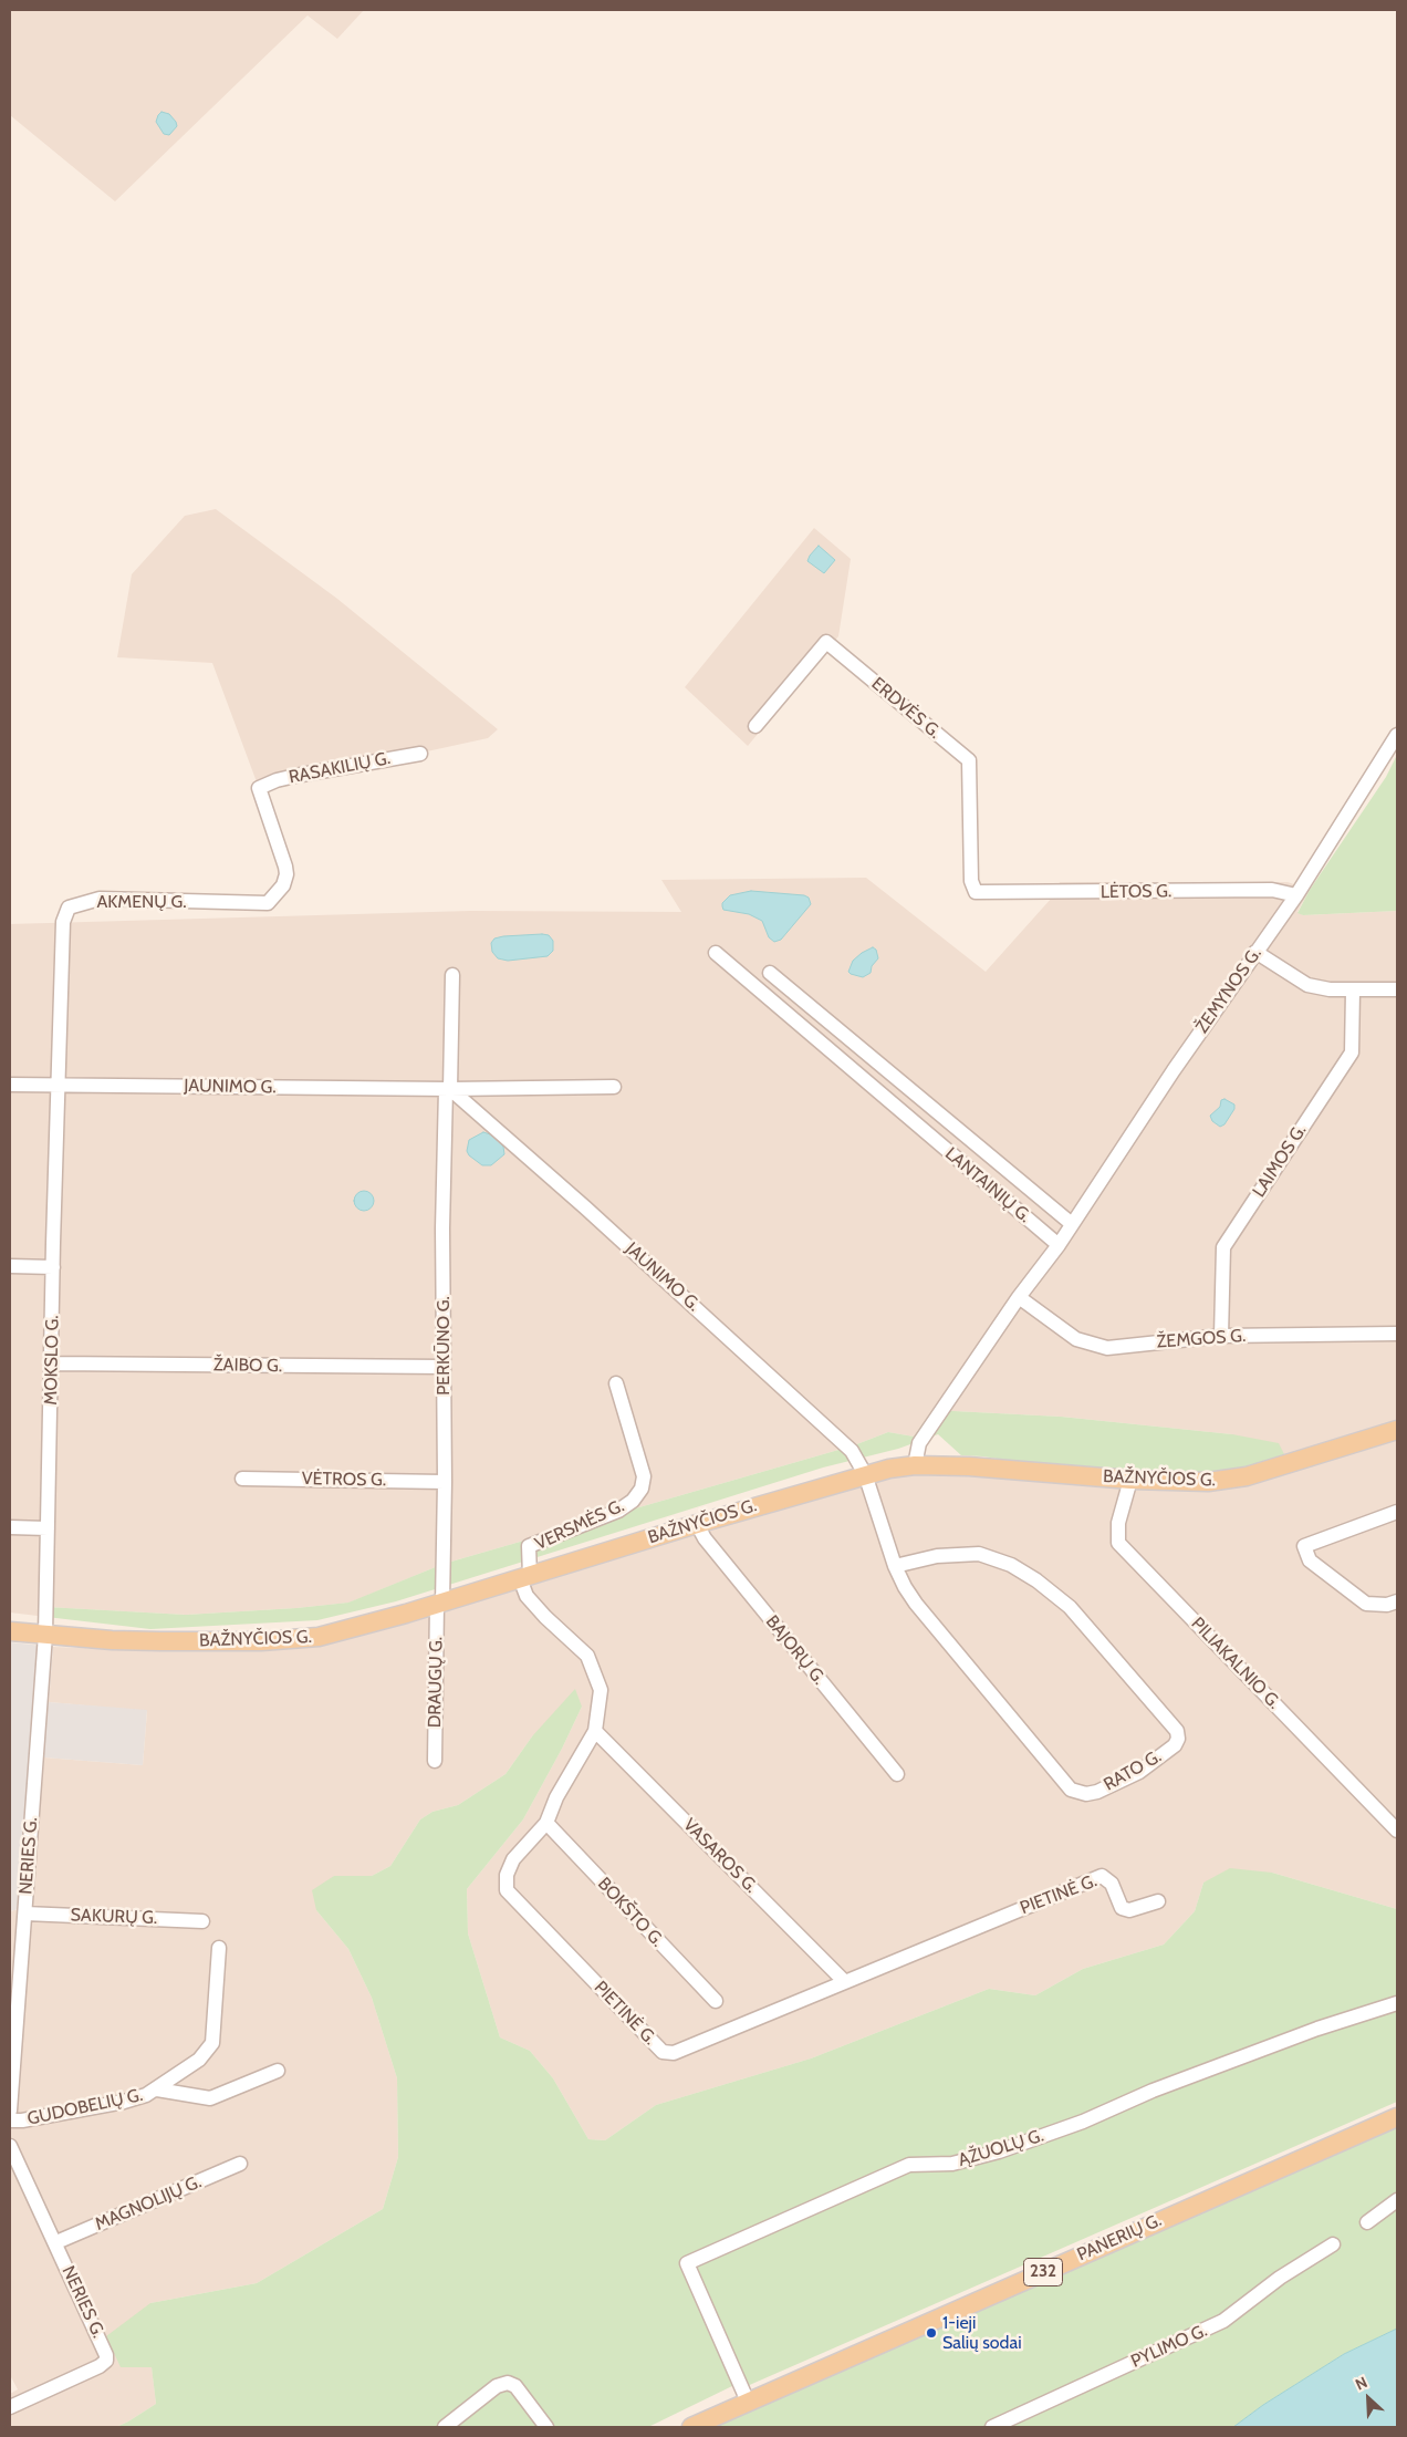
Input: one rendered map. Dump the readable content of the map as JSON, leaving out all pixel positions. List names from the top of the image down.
{
  "streets": {
    "main road": ["BAŽNYČIOS G.", "PANERIŲ G.", "232"],
    "street": [
      "ERDVĖS G.",
      "RASAKILIŲ G.",
      "LĖTOS G.",
      "AKMENŲ G.",
      "ŽEMYNOS G.",
      "JAUNIMO G.",
      "LAIMOS G.",
      "LANTAINIŲ G.",
      "ŽEMGOS G.",
      "PERKŪNO G.",
      "MOKSLO G.",
      "ŽAIBO G.",
      "VĖTROS G.",
      "VERSMĖS G.",
      "BAJORŲ G.",
      "PILIAKALNIO G.",
      "DRAUGŲ G.",
      "RATO G.",
      "NERIES G.",
      "VASAROS G.",
      "PIETINĖ G.",
      "BOKŠTO G.",
      "SAKURŲ G.",
      "GUDOBELIŲ G.",
      "ĄŽUOLŲ G.",
      "MAGNOLIJŲ G.",
      "PYLIMO G."
    ]
  },
  "crossings": [
    ["ERDVĖS G.", "LĖTOS G."],
    ["RASAKILIŲ G.", "AKMENŲ G."],
    ["LĖTOS G.", "ŽEMYNOS G."],
    ["AKMENŲ G.", "JAUNIMO G."],
    ["AKMENŲ G.", "MOKSLO G."],
    ["ŽEMYNOS G.", "LANTAINIŲ G."],
    ["JAUNIMO G.", "PERKŪNO G."],
    ["JAUNIMO G.", "MOKSLO G."],
    ["JAUNIMO G.", "BAŽNYČIOS G."],
    ["JAUNIMO G.", "RATO G."],
    ["LAIMOS G.", "ŽEMGOS G."],
    ["PERKŪNO G.", "ŽAIBO G."],
    ["PERKŪNO G.", "BAŽNYČIOS G."],
    ["PERKŪNO G.", "VĖTROS G."],
    ["PERKŪNO G.", "DRAUGŲ G."],
    ["MOKSLO G.", "ŽAIBO G."],
    ["MOKSLO G.", "BAŽNYČIOS G."],
    ["MOKSLO G.", "NERIES G."],
    ["BAŽNYČIOS G.", "VERSMĖS G."],
    ["BAŽNYČIOS G.", "BAJORŲ G."],
    ["BAŽNYČIOS G.", "PILIAKALNIO G."],
    ["BAŽNYČIOS G.", "DRAUGŲ G."],
    ["BAŽNYČIOS G.", "RATO G."],
    ["BAŽNYČIOS G.", "NERIES G."],
    ["BAŽNYČIOS G.", "PIETINĖ G."],
    ["VERSMĖS G.", "PIETINĖ G."],
    ["NERIES G.", "SAKURŲ G."],
    ["NERIES G.", "MAGNOLIJŲ G."],
    ["VASAROS G.", "PIETINĖ G."],
    ["PIETINĖ G.", "BOKŠTO G."],
    ["ĄŽUOLŲ G.", "PANERIŲ G."]
  ],
  "places": ["1-ieji Salių sodai"],
  "north": "top left"
}
